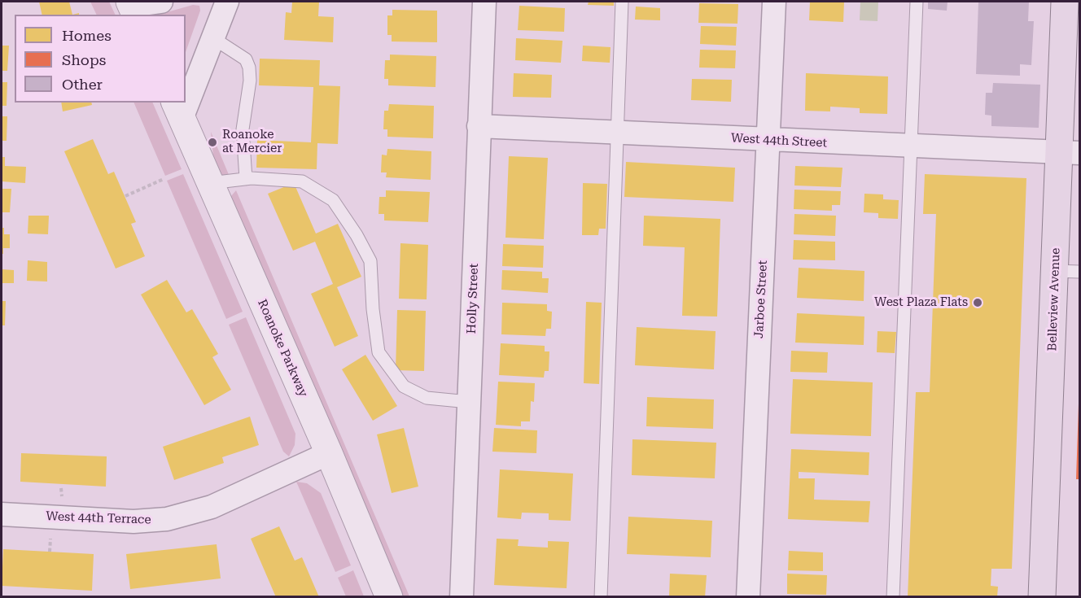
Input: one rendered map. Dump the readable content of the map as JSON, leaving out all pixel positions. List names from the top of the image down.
{
  "streets": {
    "main road": ["Belleview Avenue"],
    "street": [
      "West 44th Street",
      "Holly Street",
      "Jarboe Street",
      "Roanoke Parkway",
      "West 44th Terrace"
    ]
  },
  "crossings": [
    ["West 44th Street", "Holly Street"],
    ["West 44th Street", "Jarboe Street"],
    ["West 44th Street", "Belleview Avenue"],
    ["Roanoke Parkway", "West 44th Terrace"]
  ],
  "places": ["Roanoke at Mercier", "West Plaza Flats"],
  "legend": ["Homes", "Shops", "Other"]
}
